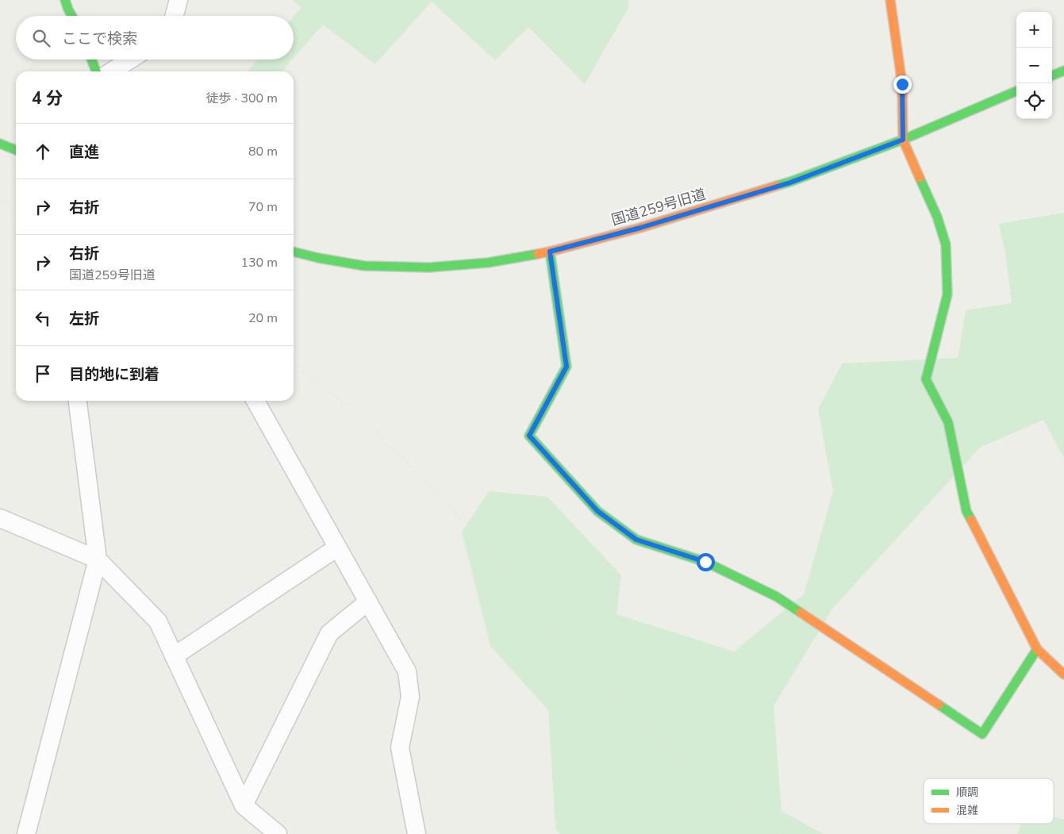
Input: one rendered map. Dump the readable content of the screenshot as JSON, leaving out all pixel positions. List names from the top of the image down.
{
  "streets": {
    "street": ["国道259号旧道"]
  },
  "legend": ["順調", "混雑"],
  "page": {
    "map_buttons": ["+", "−"],
    "search": "ここで検索",
    "heading": ["4 分", "徒歩 · 300 m"],
    "list": [
      ["直進", "80 m"],
      ["右折", "70 m"],
      ["右折", "国道259号旧道", "130 m"],
      ["左折", "20 m"],
      "目的地に到着"
    ]
  }
}
